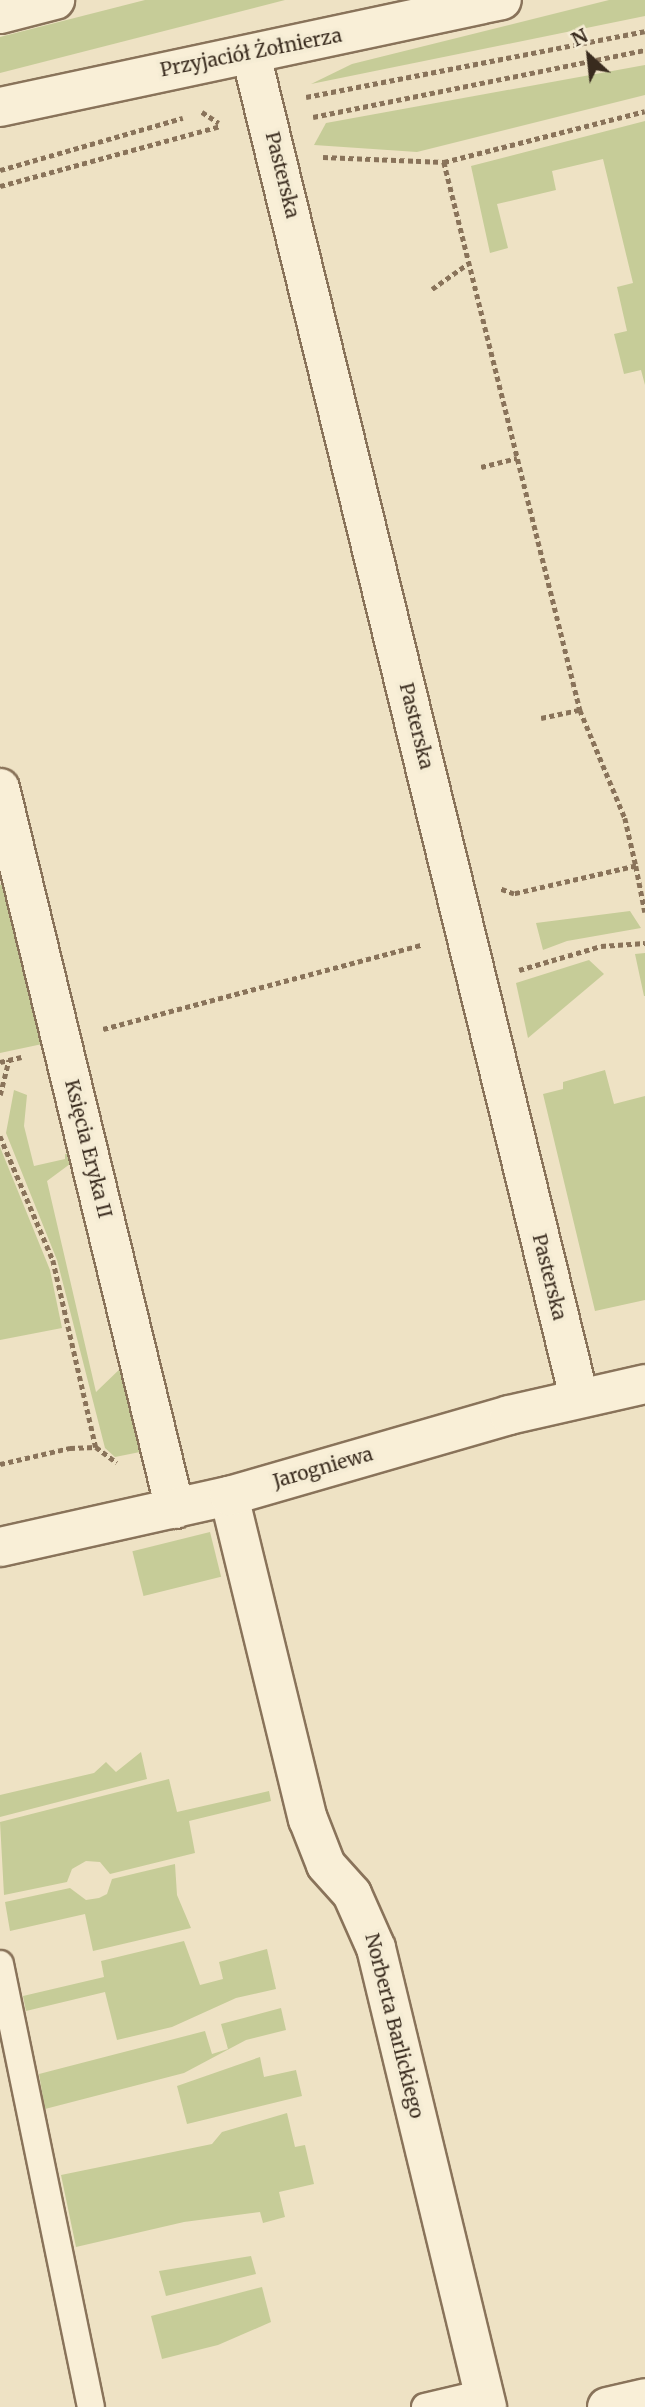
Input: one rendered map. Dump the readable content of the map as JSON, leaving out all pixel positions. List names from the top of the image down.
{
  "streets": {
    "street": [
      "Przyjaciół Żołnierza",
      "Pasterska",
      "Księcia Eryka II",
      "Jarogniewa",
      "Norberta Barlickiego"
    ]
  },
  "crossings": [
    ["Przyjaciół Żołnierza", "Pasterska"],
    ["Pasterska", "Jarogniewa"],
    ["Księcia Eryka II", "Jarogniewa"],
    ["Jarogniewa", "Norberta Barlickiego"]
  ],
  "north": "top left"
}
